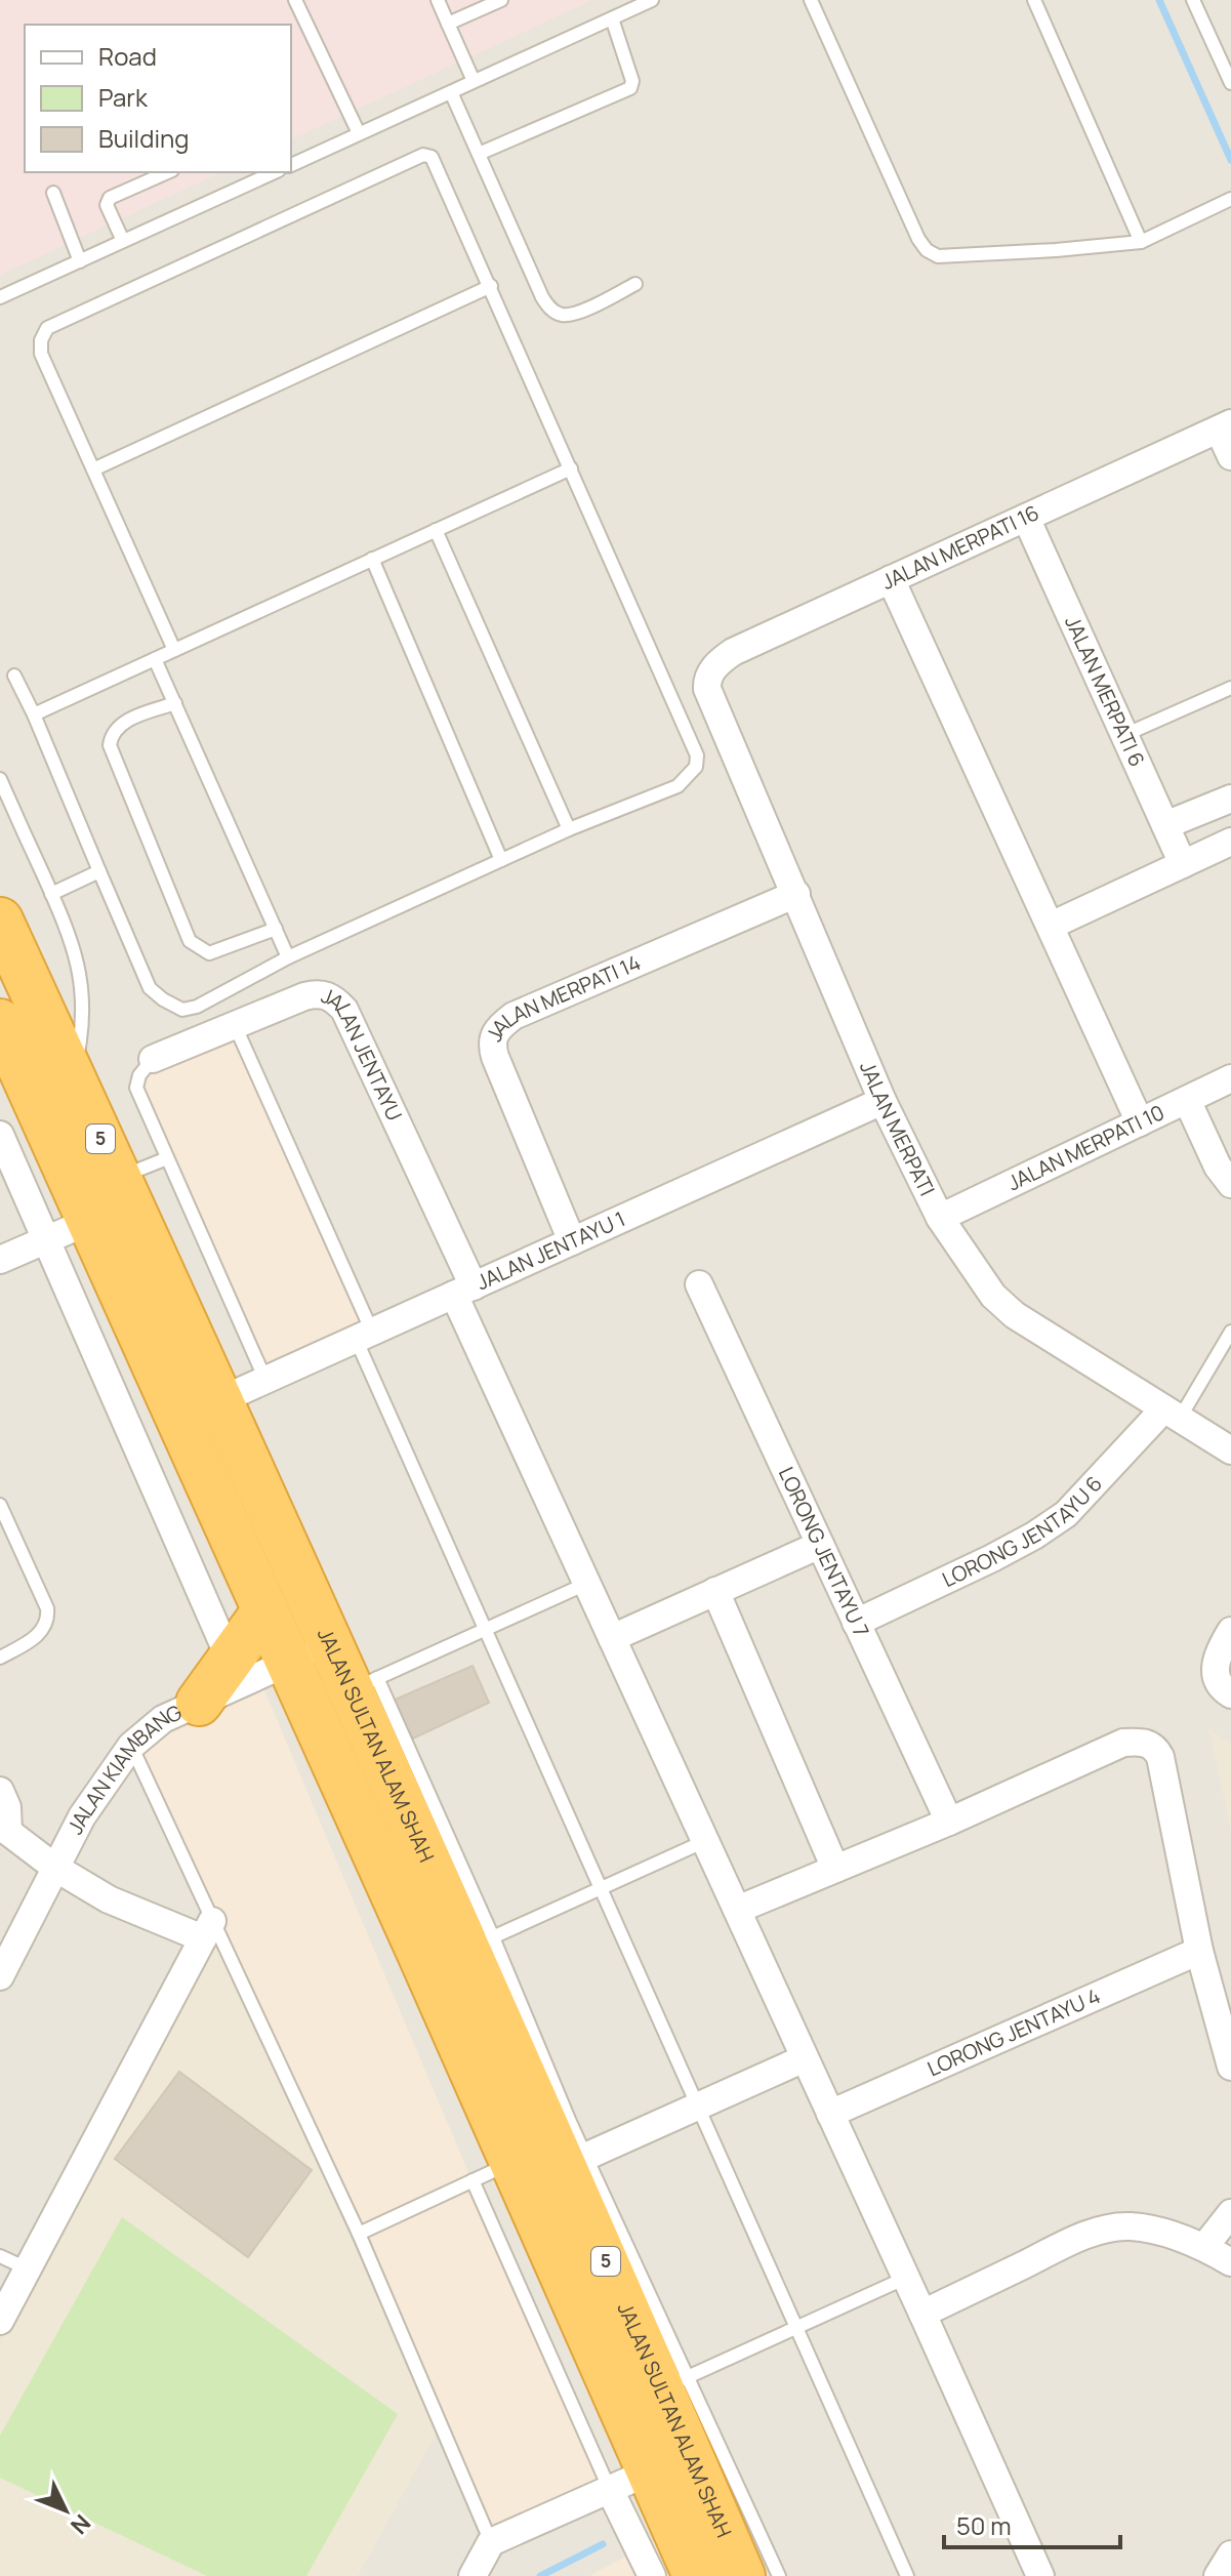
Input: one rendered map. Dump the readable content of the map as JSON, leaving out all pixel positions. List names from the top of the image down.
{
  "streets": {
    "highway": ["5", "JALAN SULTAN ALAM SHAH"],
    "street": [
      "JALAN MERPATI 16",
      "JALAN MERPATI 6",
      "JALAN MERPATI 14",
      "JALAN JENTAYU",
      "JALAN MERPATI",
      "JALAN MERPATI 10",
      "JALAN JENTAYU 1",
      "LORONG JENTAYU 6",
      "LORONG JENTAYU 7",
      "JALAN KIAMBANG",
      "LORONG JENTAYU 4"
    ]
  },
  "crossings": [
    ["JALAN MERPATI 16", "JALAN MERPATI 6"],
    ["JALAN MERPATI 16", "JALAN MERPATI"],
    ["JALAN MERPATI 14", "JALAN MERPATI"],
    ["JALAN MERPATI 14", "JALAN JENTAYU 1"],
    ["JALAN JENTAYU", "JALAN JENTAYU 1"],
    ["JALAN MERPATI", "JALAN MERPATI 10"],
    ["JALAN MERPATI", "JALAN JENTAYU 1"],
    ["JALAN MERPATI", "LORONG JENTAYU 6"],
    ["JALAN JENTAYU 1", "JALAN SULTAN ALAM SHAH"],
    ["LORONG JENTAYU 6", "LORONG JENTAYU 7"],
    ["JALAN SULTAN ALAM SHAH", "JALAN KIAMBANG"]
  ],
  "legend": ["Road", "Park", "Building"],
  "scale_bar": "50 m",
  "north": "bottom right"
}
